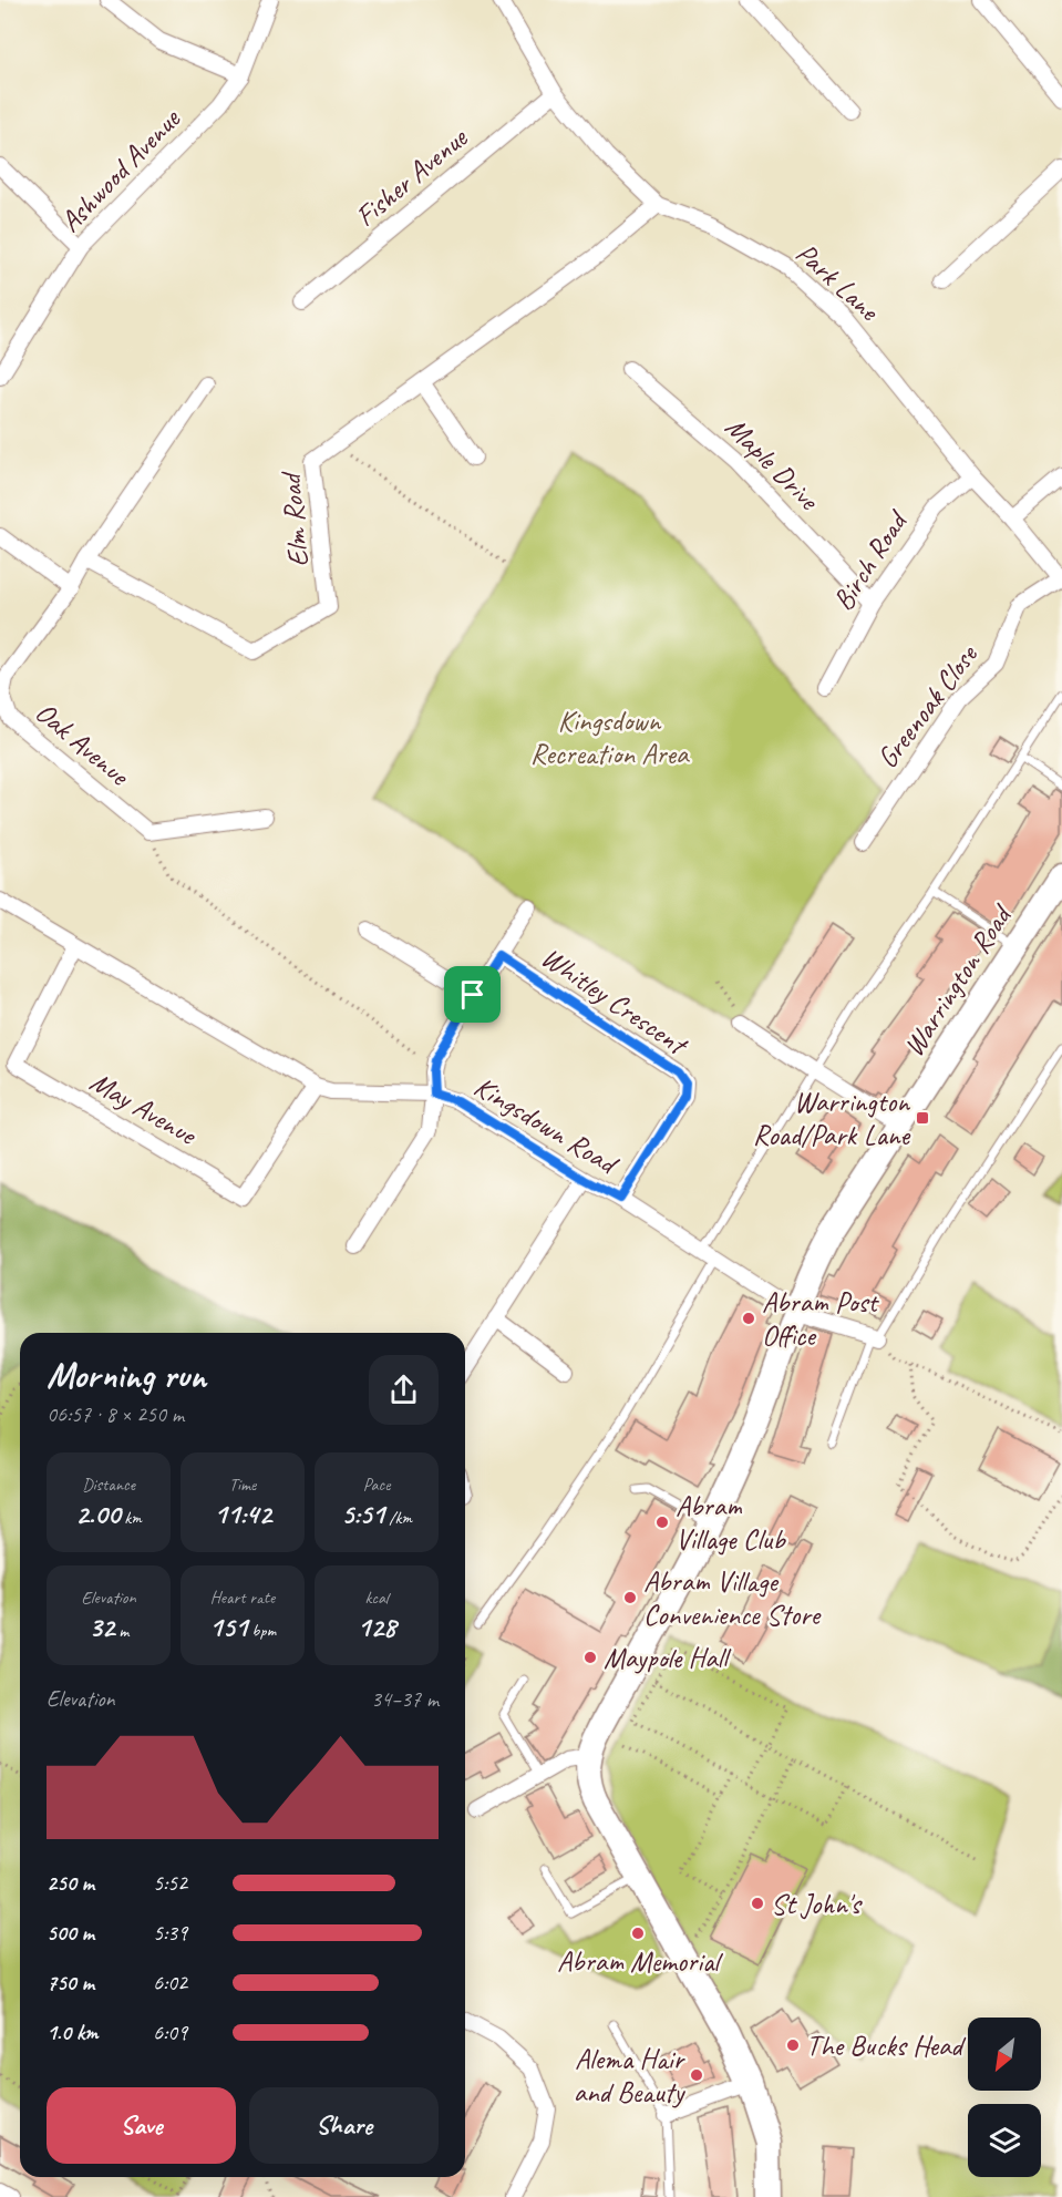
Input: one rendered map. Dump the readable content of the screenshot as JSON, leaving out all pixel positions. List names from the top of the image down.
{
  "streets": {
    "main road": ["Warrington Road"],
    "street": [
      "Ashwood Avenue",
      "Fisher Avenue",
      "Park Lane",
      "Maple Drive",
      "Elm Road",
      "Birch Road",
      "Greenoak Close",
      "Oak Avenue",
      "Whitley Crescent",
      "May Avenue",
      "Kingsdown Road"
    ]
  },
  "crossings": [
    ["Fisher Avenue", "Park Lane"],
    ["Park Lane", "Elm Road"],
    ["Park Lane", "Birch Road"],
    ["Park Lane", "Greenoak Close"],
    ["Maple Drive", "Birch Road"],
    ["Elm Road", "Oak Avenue"],
    ["Warrington Road", "Kingsdown Road"],
    ["Whitley Crescent", "Kingsdown Road"],
    ["May Avenue", "Kingsdown Road"]
  ],
  "parks": ["Kingsdown Recreation Area"],
  "places": {
    "transit": ["Warrington Road/Park Lane"],
    "other": [
      "Abram Post Office",
      "Abram Village Club",
      "Abram Village Convenience Store",
      "Maypole Hall",
      "St John's",
      "Abram Memorial",
      "The Bucks Head",
      "Alema Hair and Beauty"
    ]
  },
  "north": "bottom left",
  "page": {
    "heading": ["Morning run", "06:57 · 8 × 250 m"],
    "stats": [
      ["Distance", "2.00 km"],
      ["Time", "11:42"],
      ["Pace", "5:51 /km"],
      ["Elevation", "32 m"],
      ["Heart rate", "151 bpm"],
      ["kcal", "128"]
    ],
    "chart": ["Elevation", "34–37 m"],
    "list": [
      {
        "name": "250 m",
        "note": "5:52"
      },
      {
        "name": "500 m",
        "note": "5:39"
      },
      {
        "name": "750 m",
        "note": "6:02"
      },
      {
        "name": "1.0 km",
        "note": "6:09"
      }
    ],
    "buttons": ["Save", "Share"]
  }
}
